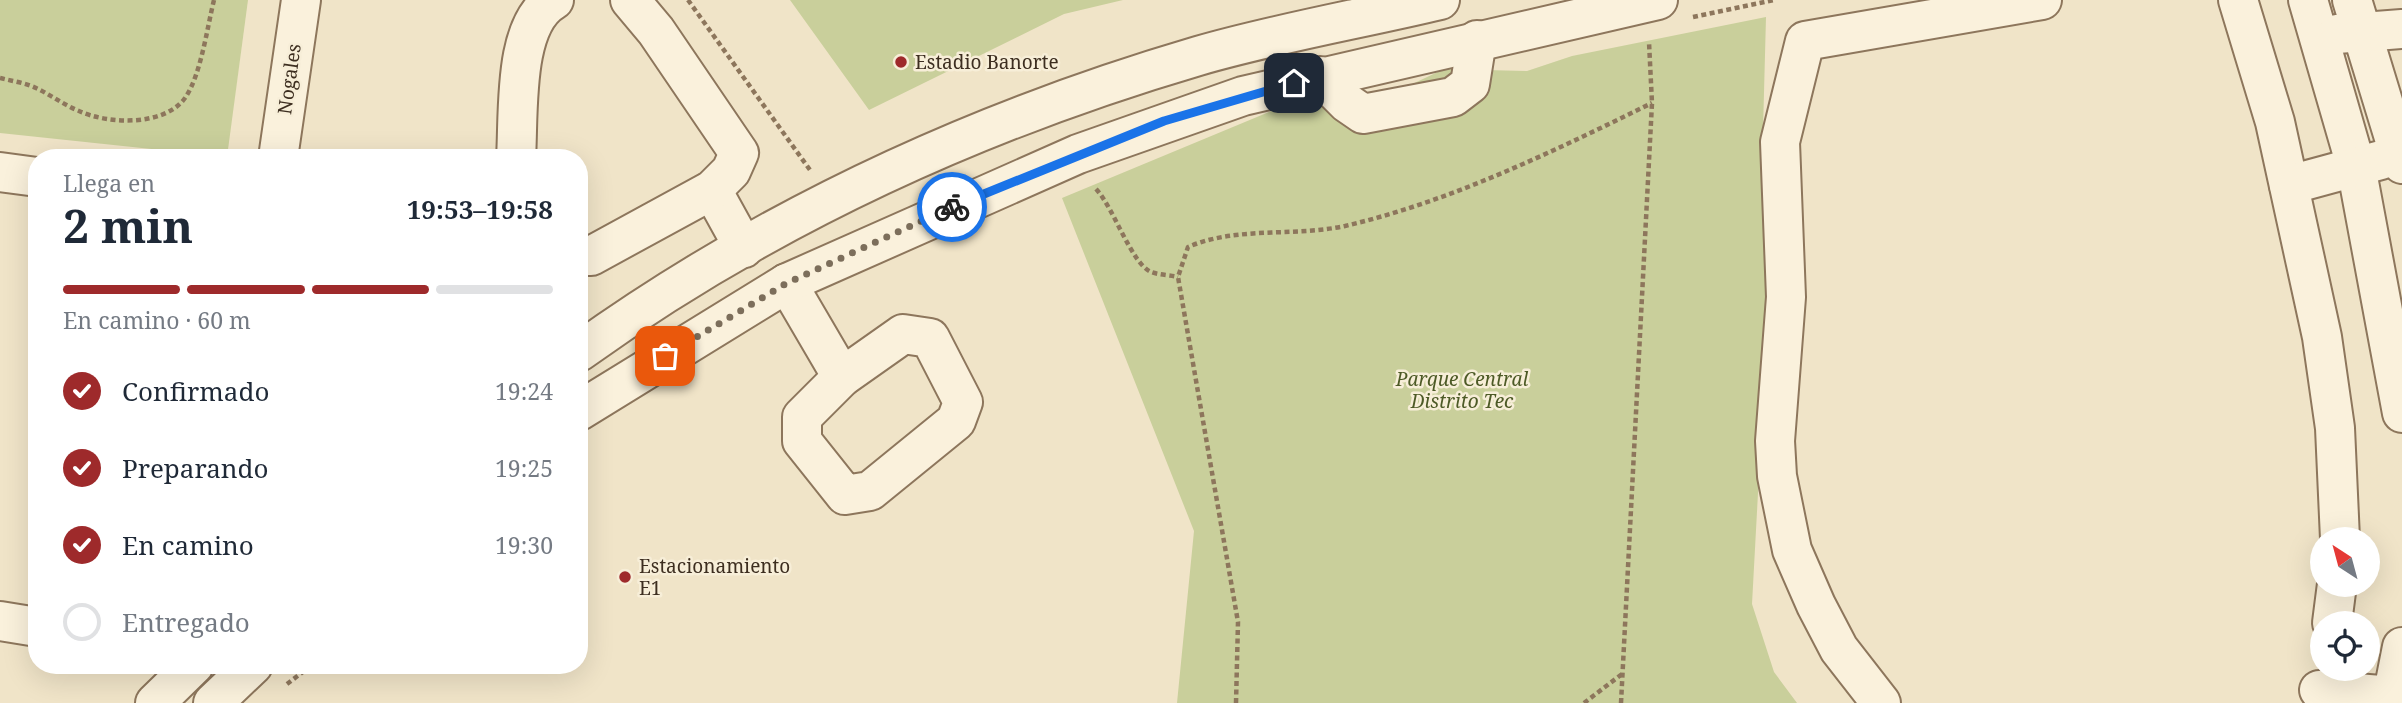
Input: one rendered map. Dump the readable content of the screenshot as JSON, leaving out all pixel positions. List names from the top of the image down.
{
  "streets": {
    "street": ["Nogales"]
  },
  "parks": ["Parque Central Distrito Tec"],
  "places": ["Estadio Banorte", "Estacionamiento E1"],
  "north": "top left",
  "page": {
    "heading": ["2 min", "Llega en", "19:53–19:58"],
    "bar": "En camino · 60 m",
    "list": [
      ["Confirmado", "19:24"],
      ["Preparando", "19:25"],
      ["En camino", "19:30"],
      "Entregado"
    ]
  }
}
